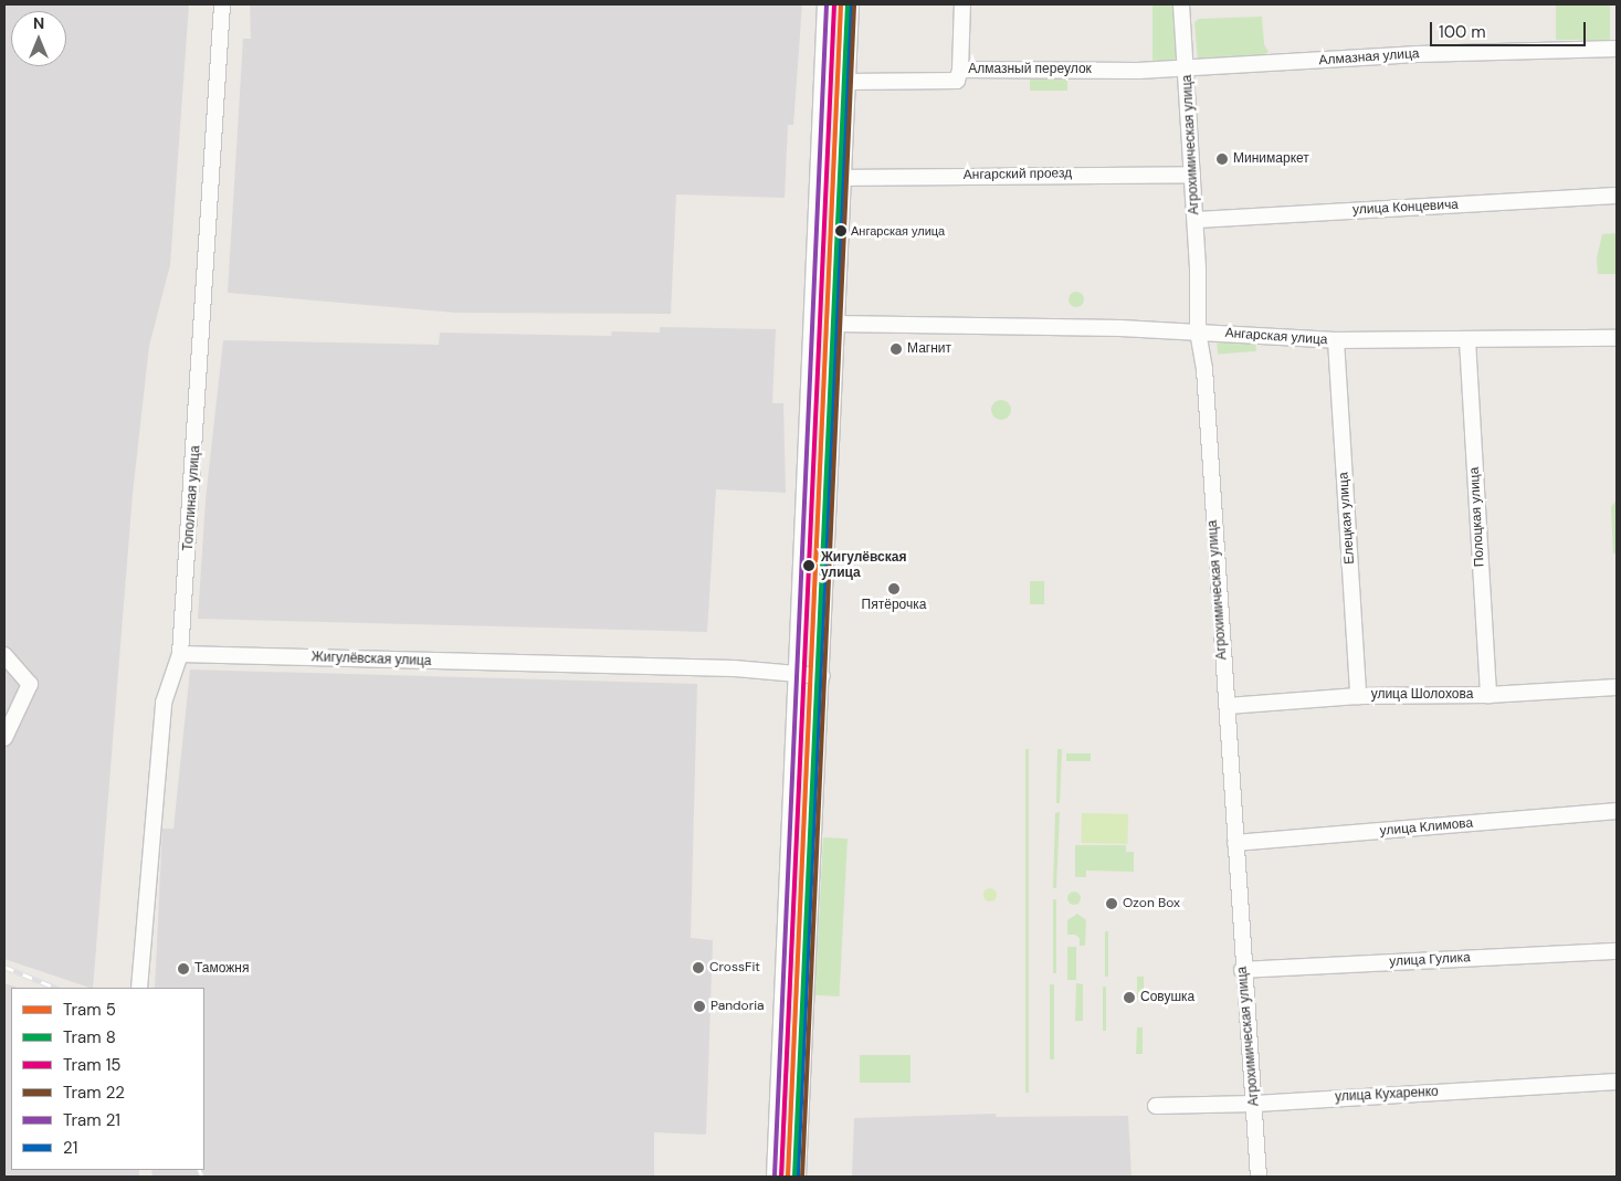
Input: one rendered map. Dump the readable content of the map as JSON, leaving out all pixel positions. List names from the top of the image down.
{
  "streets": {
    "street": [
      "Алмазная улица",
      "Алмазный переулок",
      "Агрохимическая улица",
      "Ангарский проезд",
      "улица Концевича",
      "Ангарская улица",
      "Тополиная улица",
      "Полоцкая улица",
      "Елецкая улица",
      "Жигулёвская улица",
      "улица Шолохова",
      "улица Климова",
      "улица Гулика",
      "улица Кухаренко"
    ]
  },
  "crossings": [
    ["Алмазная улица", "Алмазный переулок"],
    ["Алмазная улица", "Агрохимическая улица"],
    ["Алмазный переулок", "Агрохимическая улица"],
    ["Агрохимическая улица", "Ангарский проезд"],
    ["Агрохимическая улица", "улица Концевича"],
    ["Агрохимическая улица", "Ангарская улица"],
    ["Агрохимическая улица", "улица Шолохова"],
    ["Агрохимическая улица", "улица Климова"],
    ["Агрохимическая улица", "улица Гулика"],
    ["Агрохимическая улица", "улица Кухаренко"],
    ["Ангарская улица", "Полоцкая улица"],
    ["Ангарская улица", "Елецкая улица"],
    ["Тополиная улица", "Жигулёвская улица"],
    ["Полоцкая улица", "улица Шолохова"],
    ["Елецкая улица", "улица Шолохова"]
  ],
  "places": [
    "Минимаркет",
    "Ангарская улица",
    "Магнит",
    "Жигулёвская улица",
    "Пятёрочка",
    "Ozon Box",
    "CrossFit",
    "Таможня",
    "Совушка",
    "Pandoria"
  ],
  "lines": [
    "tram line 5",
    "tram line 8",
    "tram line 15",
    "tram line 21",
    "transit line 21",
    "tram line 22"
  ],
  "legend": [
    "Tram 5",
    "Tram 8",
    "Tram 15",
    "Tram 22",
    "Tram 21",
    "21"
  ],
  "scale_bar": "100 m",
  "north": "top"
}
